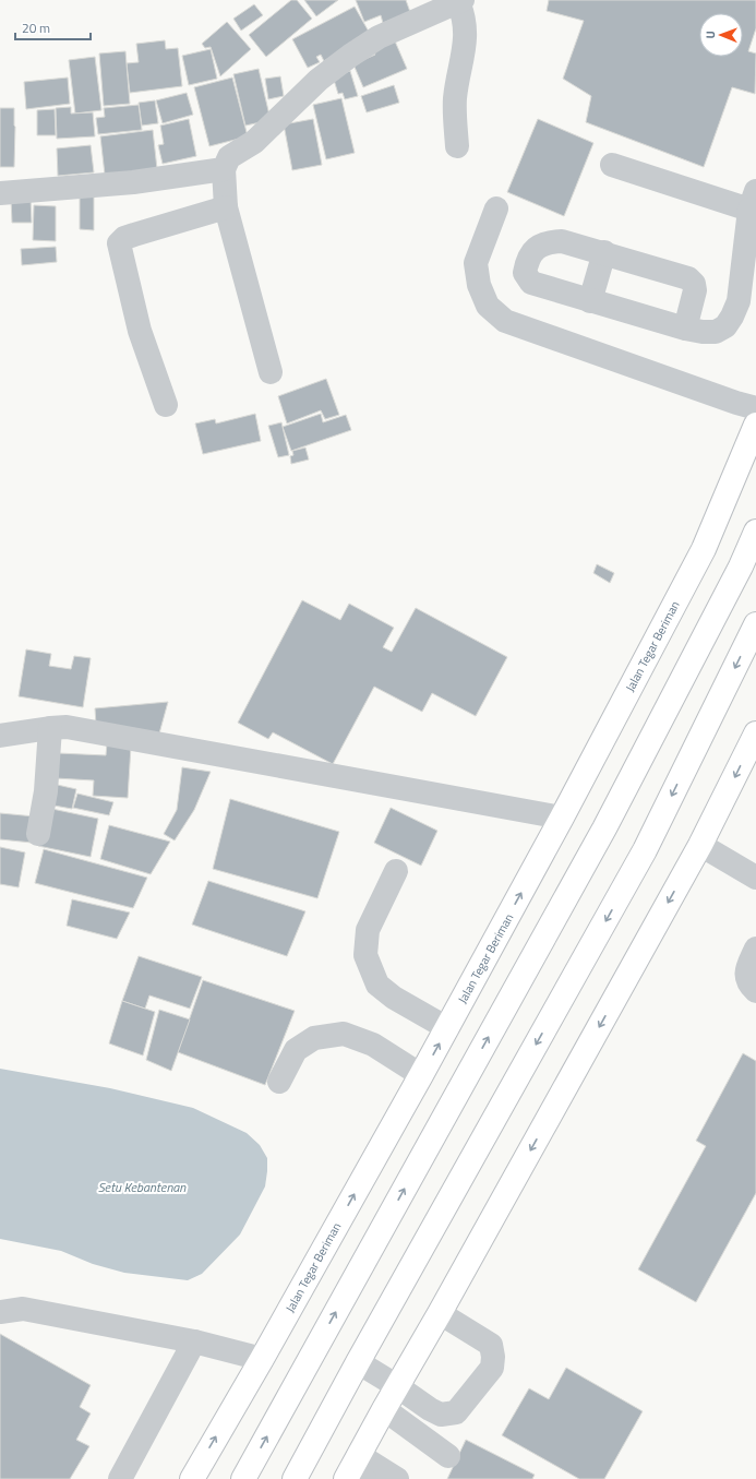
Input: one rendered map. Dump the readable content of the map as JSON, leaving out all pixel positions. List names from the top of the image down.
{
  "streets": {
    "main road": ["Jalan Tegar Beriman"]
  },
  "water": ["Setu Kebantenan"],
  "scale_bar": "20 m",
  "north": "left"
}
